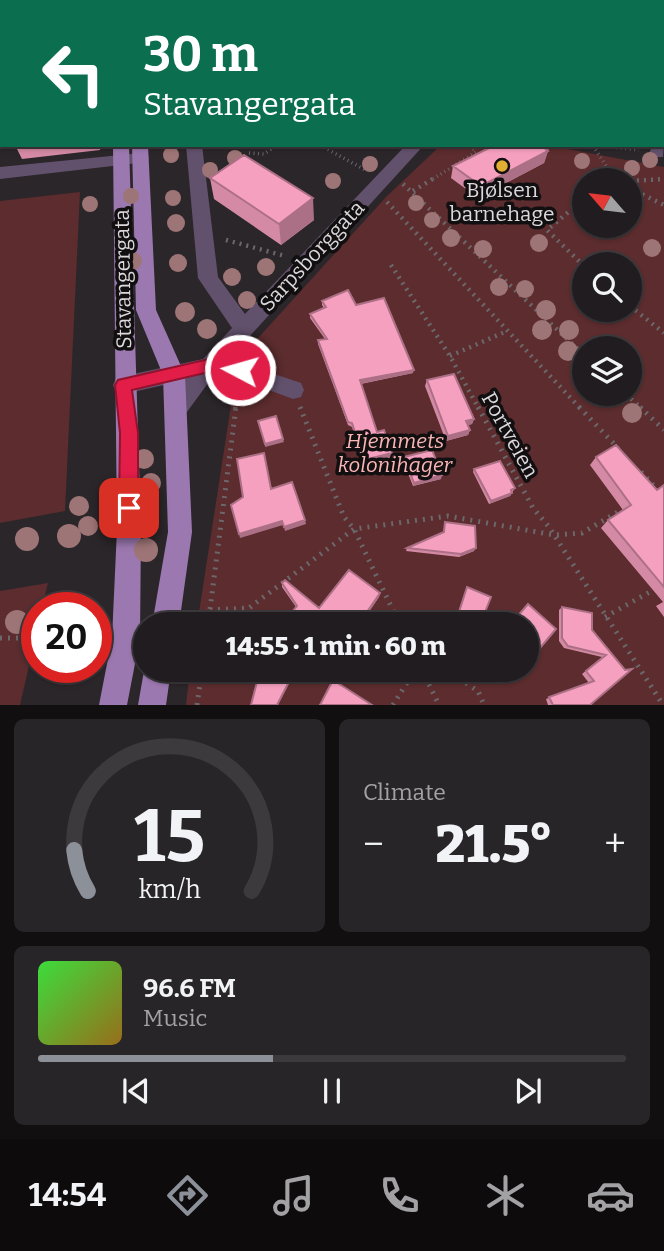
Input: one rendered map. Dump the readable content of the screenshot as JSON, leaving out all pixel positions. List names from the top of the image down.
{
  "streets": {
    "main road": ["Stavangergata"],
    "street": ["Sarpsborggata"],
    "path": ["Portveien"]
  },
  "crossings": [
    ["Sarpsborggata", "Stavangergata"]
  ],
  "parks": ["Hjemmets kolonihager"],
  "places": ["Bjølsen barnehage"],
  "north": "top left",
  "page": {
    "turn": ["30 m", "Stavangergata"],
    "limit": "20",
    "trip": "14:55 · 1 min · 60 m",
    "tile": "Climate",
    "heat": ["−", "21.5°", "+"],
    "song": ["96.6 FM", "Music"],
    "tabs": "14:54",
    "gauge": ["15", "km/h"]
  }
}
